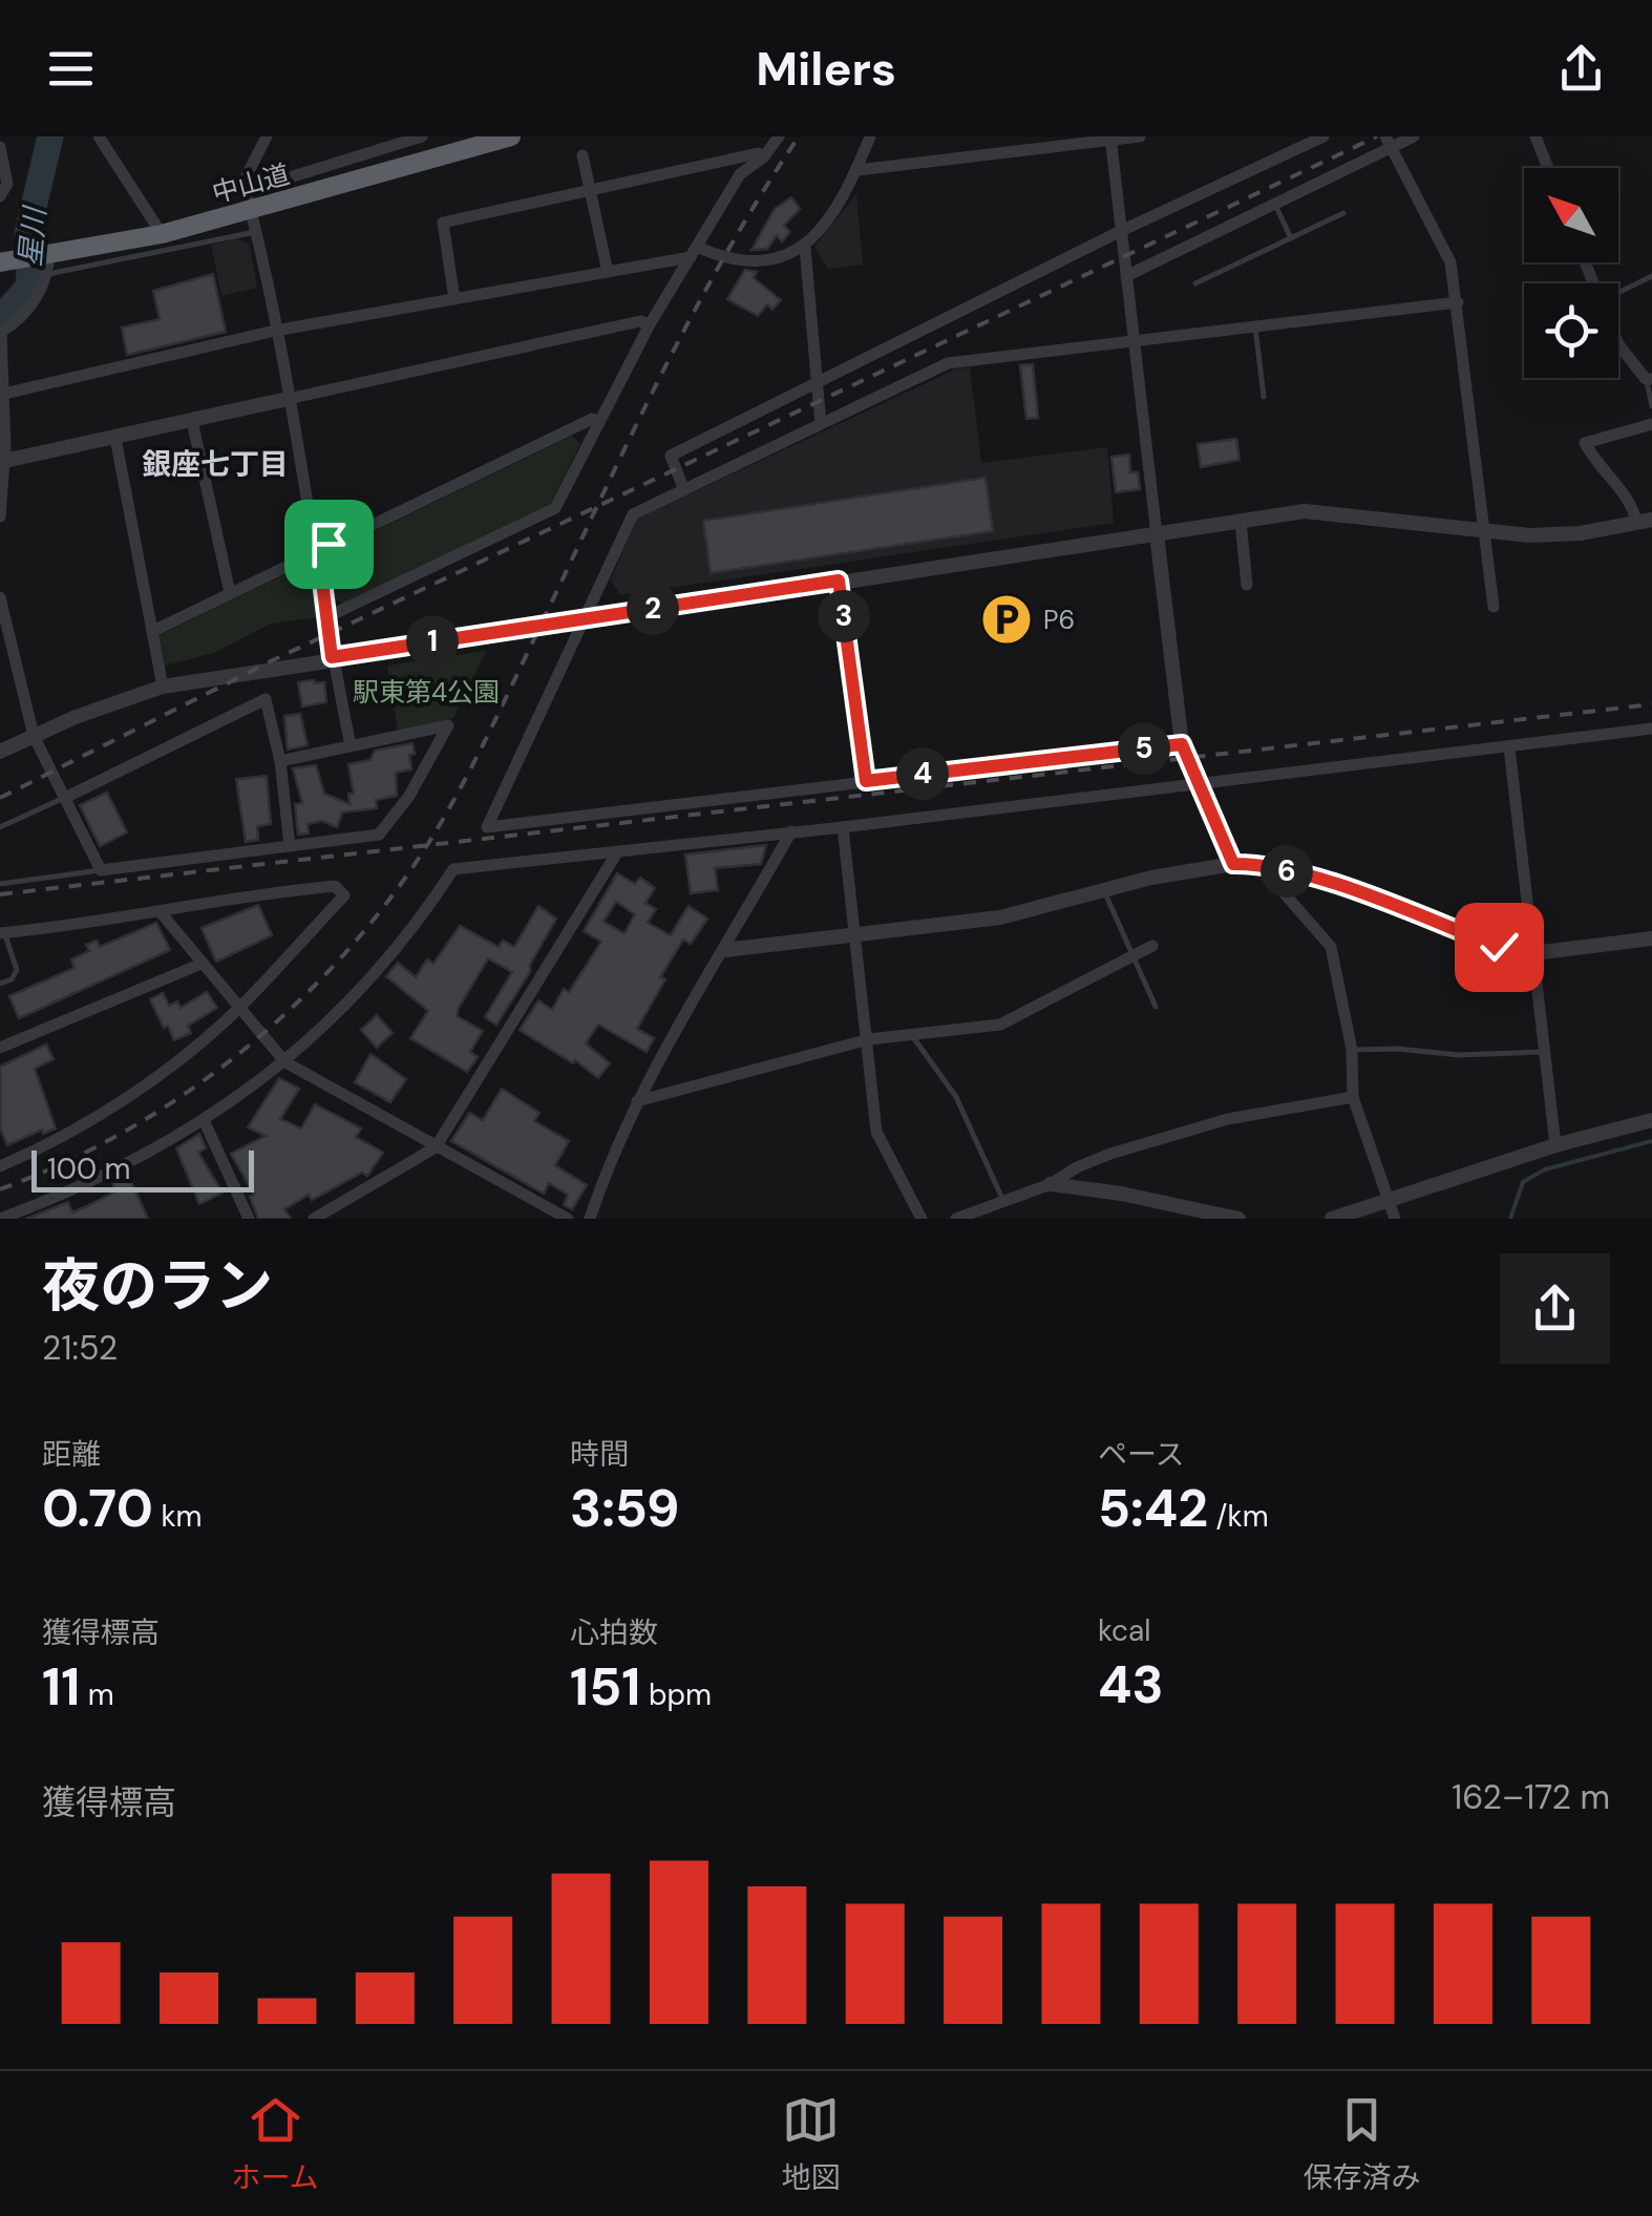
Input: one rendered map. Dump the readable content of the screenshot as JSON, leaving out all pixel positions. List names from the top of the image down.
{
  "streets": {
    "highway": ["中山道"]
  },
  "districts": ["銀座七丁目"],
  "water": ["星川"],
  "parks": ["駅東第4公園"],
  "places": {
    "parking": ["P6"]
  },
  "scale_bar": "100 m",
  "north": "top left",
  "page": {
    "header": "Milers",
    "pins": [
      "2",
      "3",
      "1",
      "5",
      "4",
      "6"
    ],
    "scale": "100 m",
    "heading": ["夜のラン", "21:52"],
    "stats": [
      ["距離", "0.70 km"],
      ["時間", "3:59"],
      ["ペース", "5:42 /km"],
      ["獲得標高", "11 m"],
      ["心拍数", "151 bpm"],
      ["kcal", "43"]
    ],
    "chart": ["獲得標高", "162–172 m"],
    "tabs": ["ホーム", "地図", "保存済み"]
  }
}
